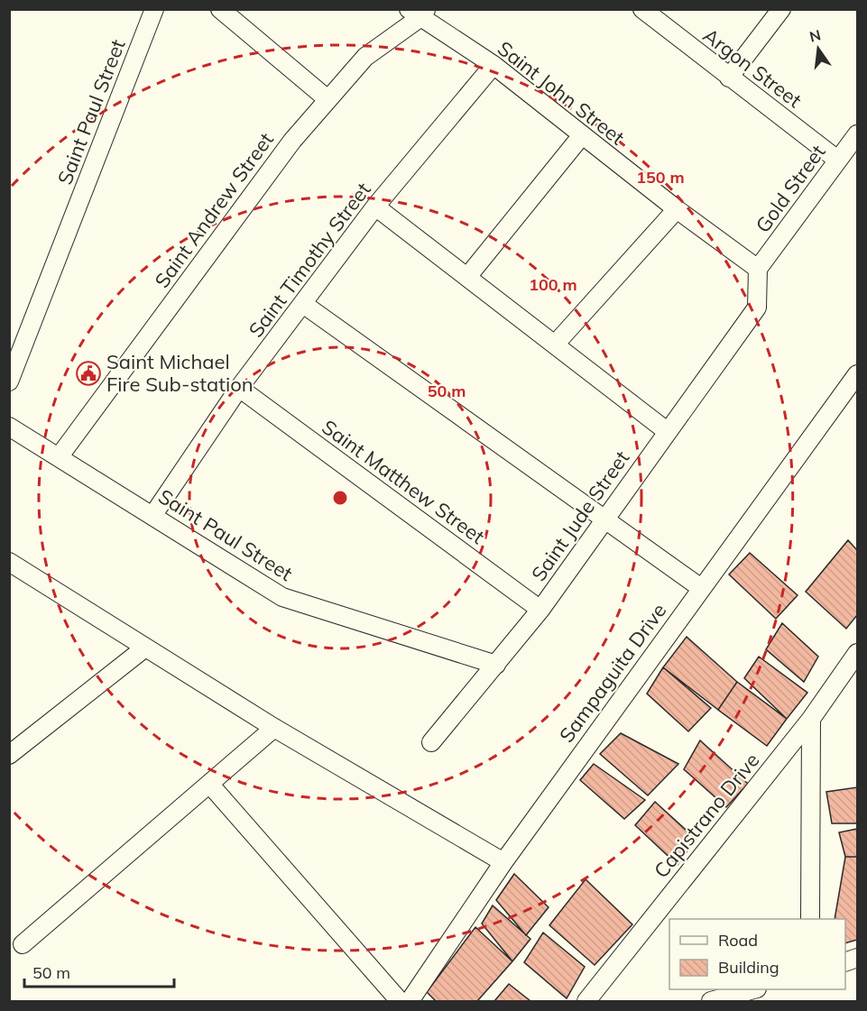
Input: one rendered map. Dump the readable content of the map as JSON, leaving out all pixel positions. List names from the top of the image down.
{
  "streets": {
    "street": [
      "Argon Street",
      "Saint John Street",
      "Saint Paul Street",
      "Gold Street",
      "Saint Andrew Street",
      "Saint Timothy Street",
      "Saint Matthew Street",
      "Saint Jude Street",
      "Sampaguita Drive",
      "Capistrano Drive"
    ]
  },
  "crossings": [
    ["Argon Street", "Gold Street"],
    ["Saint John Street", "Gold Street"],
    ["Saint John Street", "Saint Andrew Street"],
    ["Saint John Street", "Saint Timothy Street"],
    ["Saint John Street", "Saint Jude Street"],
    ["Saint Paul Street", "Saint Andrew Street"],
    ["Saint Paul Street", "Saint Timothy Street"],
    ["Saint Paul Street", "Saint Jude Street"],
    ["Gold Street", "Saint Jude Street"],
    ["Saint Timothy Street", "Saint Matthew Street"],
    ["Saint Matthew Street", "Saint Jude Street"]
  ],
  "places": {
    "public building": ["Saint Michael Fire Sub-station"]
  },
  "legend": ["Road", "Building"],
  "scale_bar": "50 m",
  "north": "top",
  "rings": ["150 m", "100 m", "50 m"]
}
